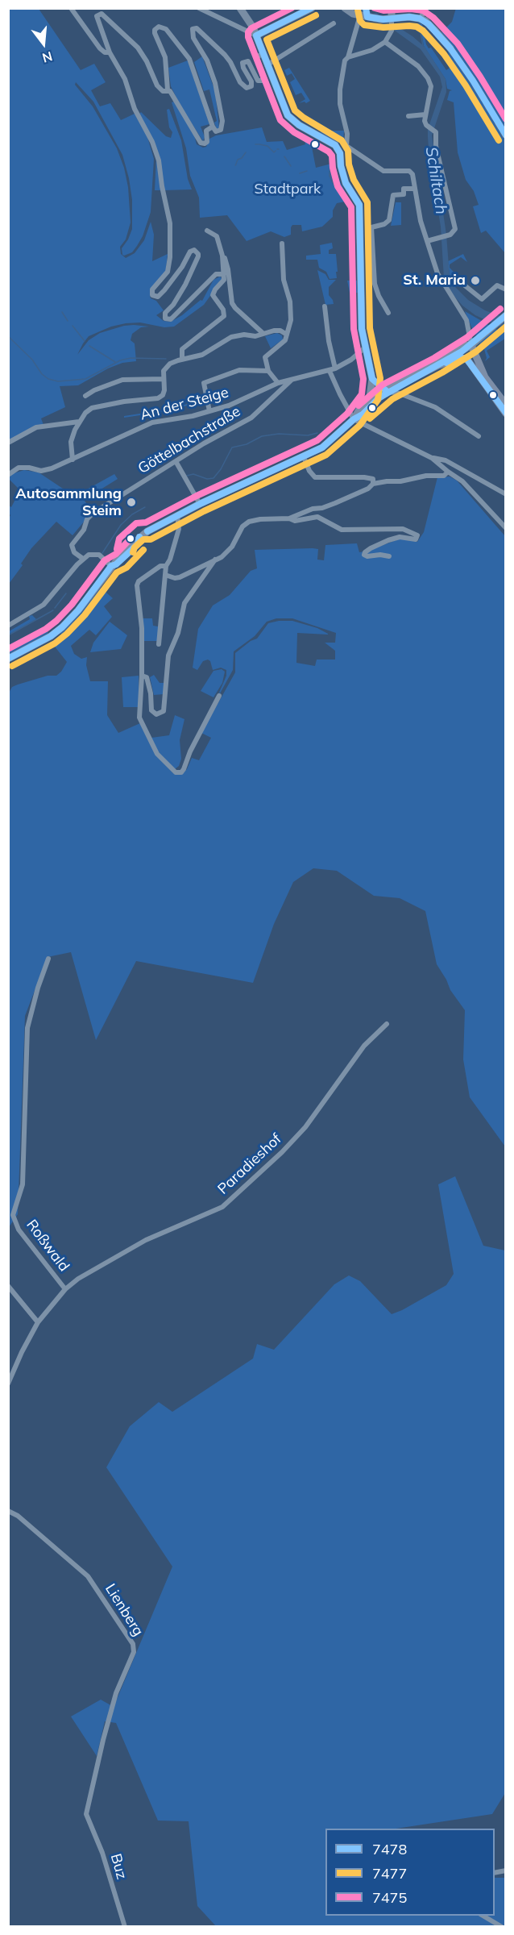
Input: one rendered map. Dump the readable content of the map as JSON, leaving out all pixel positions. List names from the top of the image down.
{
  "streets": {
    "street": [
      "An der Steige",
      "Göttelbachstraße",
      "Paradieshof",
      "Roßwald",
      "Lienberg",
      "Buz"
    ]
  },
  "crossings": [
    ["An der Steige", "Göttelbachstraße"],
    ["Paradieshof", "Roßwald"],
    ["Lienberg", "Buz"]
  ],
  "water": ["Schiltach"],
  "parks": ["Stadtpark"],
  "places": ["St. Maria", "Autosammlung Steim"],
  "lines": ["transit line 7478", "transit line 7475", "transit line 7477"],
  "legend": ["7478", "7477", "7475"],
  "north": "bottom"
}
